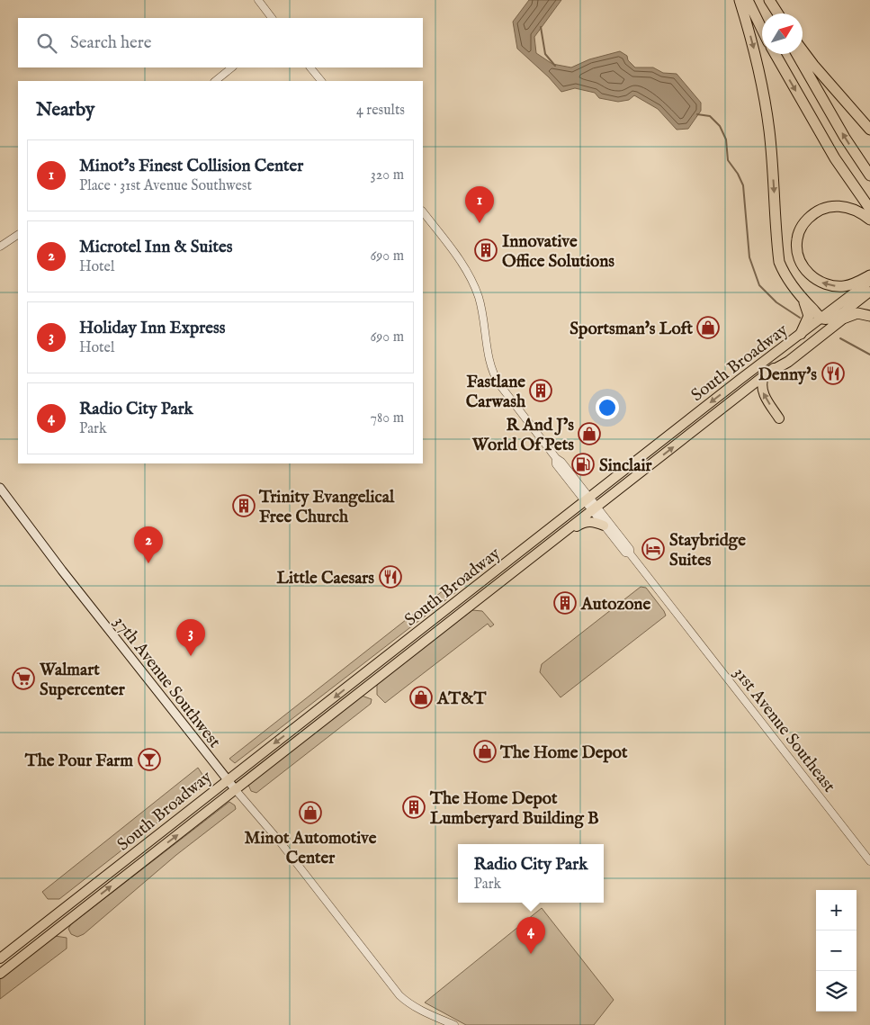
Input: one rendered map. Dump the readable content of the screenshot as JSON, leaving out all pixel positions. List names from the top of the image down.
{
  "streets": {
    "highway": ["South Broadway"],
    "main road": ["37th Avenue Southwest"],
    "street": ["31st Avenue Southeast"]
  },
  "crossings": [
    ["South Broadway", "37th Avenue Southwest"]
  ],
  "places": {
    "building": [
      "Innovative Office Solutions",
      "Fastlane Carwash",
      "Trinity Evangelical Free Church",
      "Autozone",
      "The Home Depot Lumberyard Building B"
    ],
    "shop": [
      "Sportsman's Loft",
      "R And J’s World Of Pets",
      "AT&T",
      "The Home Depot",
      "Minot Automotive Center"
    ],
    "restaurant": ["Denny's", "Little Caesars"],
    "fuel station": ["Sinclair"],
    "hotel": ["Staybridge Suites"],
    "supermarket": ["Walmart Supercenter"],
    "bar": ["The Pour Farm"]
  },
  "north": "top right",
  "page": {
    "search": "Search here",
    "heading": ["Nearby", "4 results"],
    "list": [
      {
        "mark": "1",
        "name": "Minot’s Finest Collision Center",
        "note": "Place · 31st Avenue Southwest",
        "value": "320 m"
      },
      {
        "mark": "2",
        "name": "Microtel Inn & Suites",
        "note": "Hotel",
        "value": "690 m"
      },
      {
        "mark": "3",
        "name": "Holiday Inn Express",
        "note": "Hotel",
        "value": "690 m"
      },
      {
        "mark": "4",
        "name": "Radio City Park",
        "note": "Park",
        "value": "780 m"
      }
    ],
    "pins": [
      "1",
      "2",
      "3",
      "4"
    ],
    "popup": ["Radio City Park", "Park"],
    "map_buttons": ["+", "−"]
  }
}
